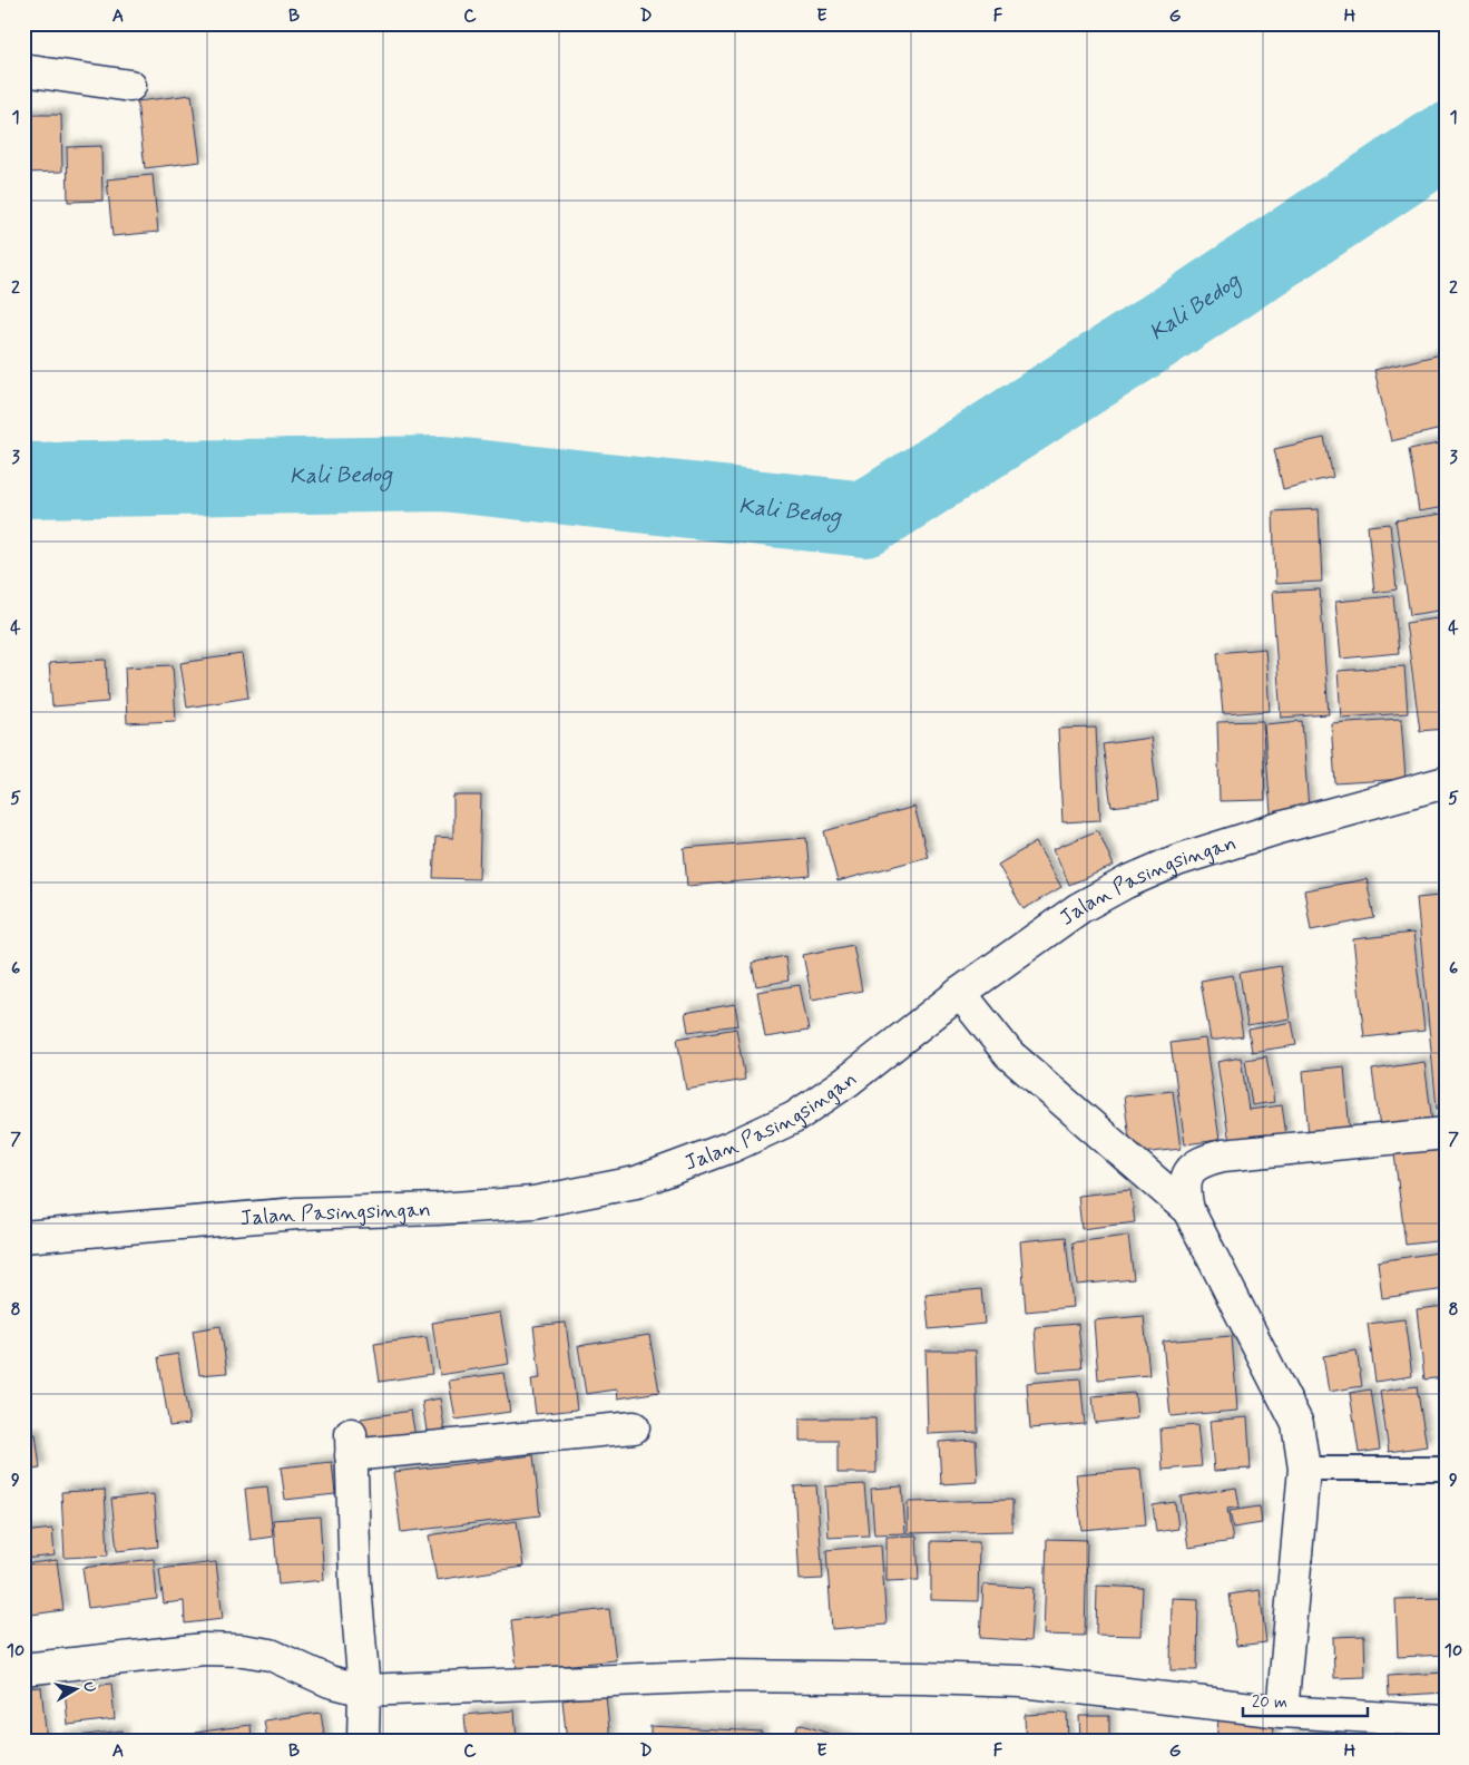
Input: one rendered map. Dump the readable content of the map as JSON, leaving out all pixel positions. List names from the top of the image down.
{
  "streets": {
    "street": ["Jalan Pasingsingan"]
  },
  "water": ["Kali Bedog"],
  "scale_bar": "20 m",
  "north": "right",
  "grid": {
    "columns": [
      "A",
      "B",
      "C",
      "D",
      "E",
      "F",
      "G",
      "H"
    ],
    "rows": [
      "1",
      "2",
      "3",
      "4",
      "5",
      "6",
      "7",
      "8",
      "9",
      "10"
    ]
  }
}
